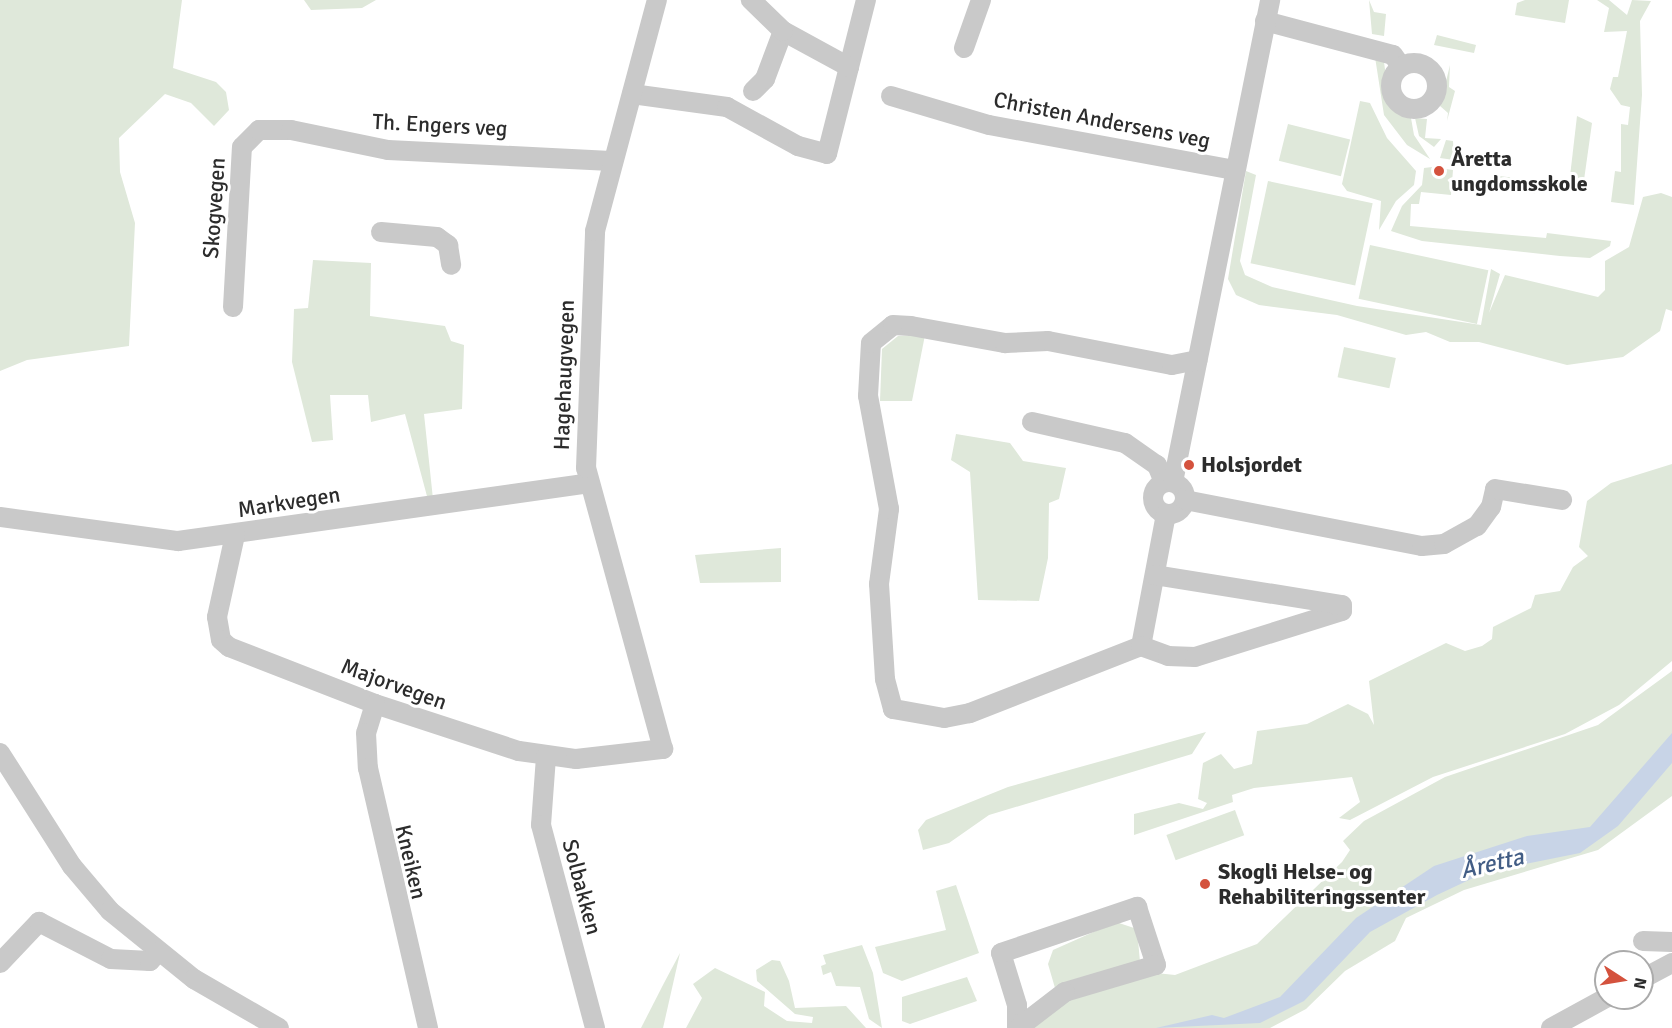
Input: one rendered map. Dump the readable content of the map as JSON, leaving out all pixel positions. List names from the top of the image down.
{
  "streets": {
    "street": [
      "Christen Andersens veg",
      "Th. Engers veg",
      "Skogvegen",
      "Hagehaugvegen",
      "Markvegen",
      "Majorvegen",
      "Kneiken",
      "Solbakken"
    ]
  },
  "crossings": [
    ["Th. Engers veg", "Skogvegen"],
    ["Th. Engers veg", "Hagehaugvegen"],
    ["Hagehaugvegen", "Markvegen"],
    ["Hagehaugvegen", "Majorvegen"],
    ["Markvegen", "Majorvegen"],
    ["Majorvegen", "Kneiken"],
    ["Majorvegen", "Solbakken"]
  ],
  "water": ["Åretta"],
  "places": ["Åretta ungdomsskole", "Holsjordet", "Skogli Helse- og Rehabiliteringssenter"],
  "north": "right"
}
